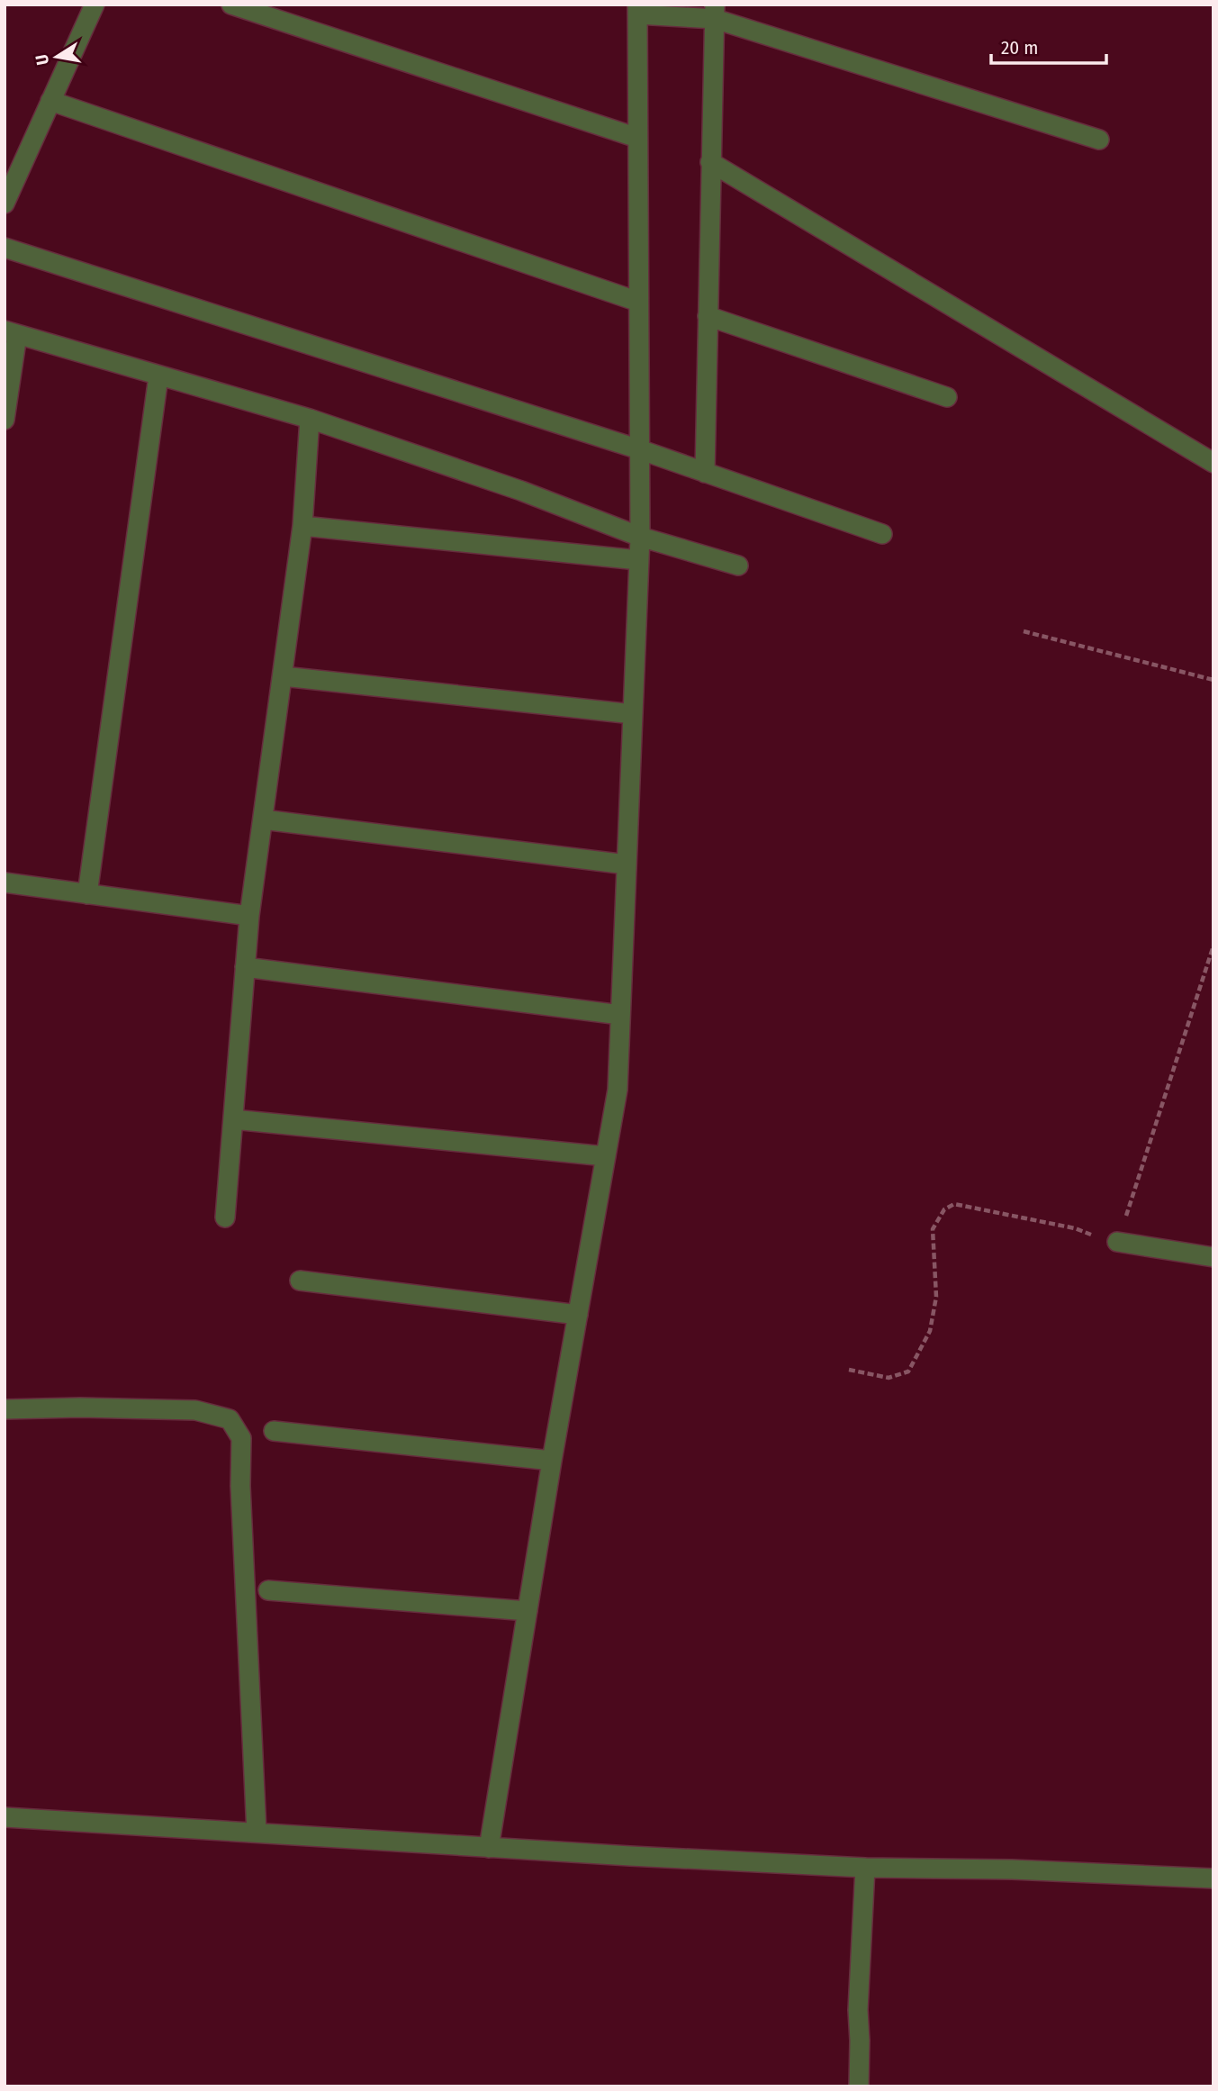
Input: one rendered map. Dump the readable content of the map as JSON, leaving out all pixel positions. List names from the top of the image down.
{
  "scale_bar": "20 m",
  "north": "left"
}
